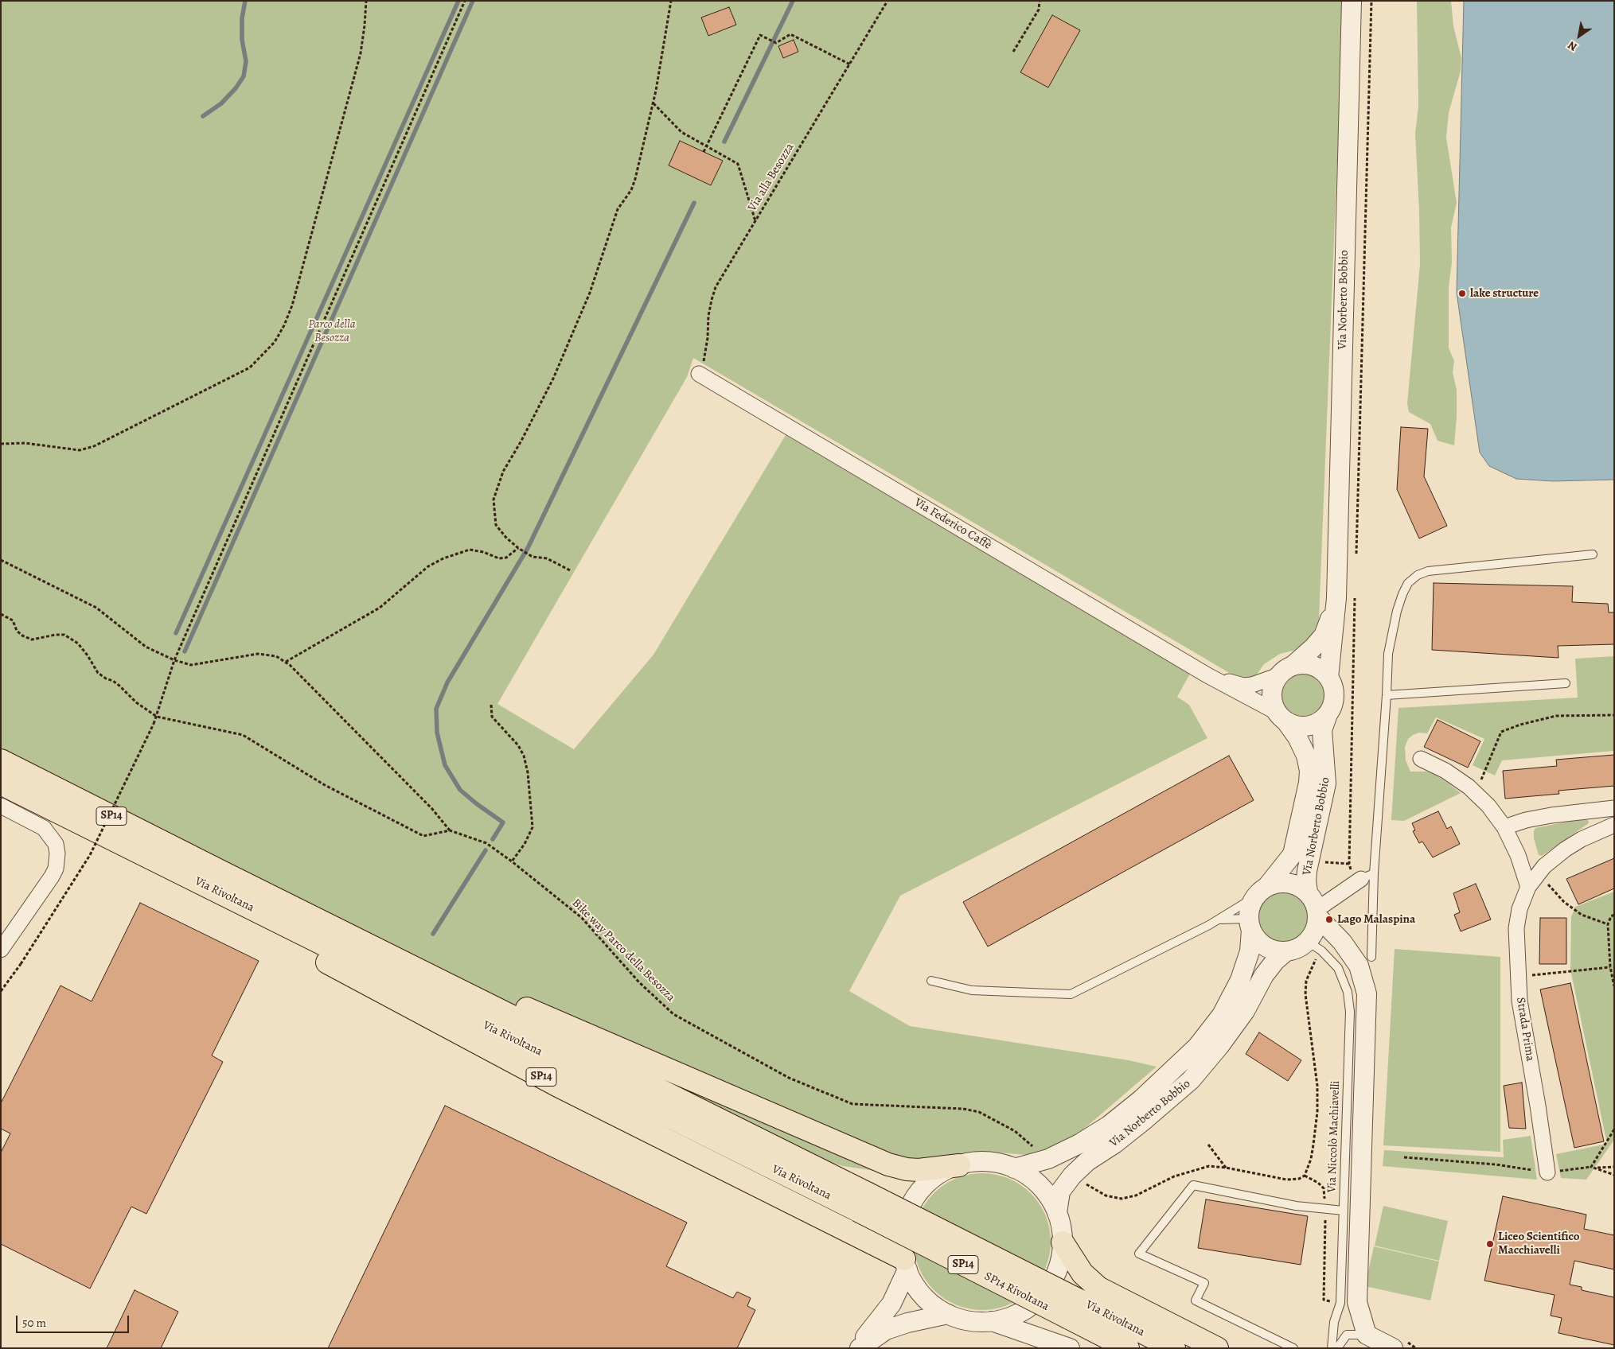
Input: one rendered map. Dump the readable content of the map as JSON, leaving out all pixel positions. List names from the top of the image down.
{
  "streets": {
    "highway": ["SP14", "Via Rivoltana", "SP14 Rivoltana"],
    "street": ["Via Norberto Bobbio", "Via Federico Caffè", "Strada Prima"],
    "lane": ["Via Niccolò Machiavelli"],
    "path": ["Via alla Besozza", "Bike way Parco della Besozza"]
  },
  "crossings": [
    ["Via alla Besozza", "Via Federico Caffè"],
    ["Via Norberto Bobbio", "SP14"],
    ["Via Norberto Bobbio", "Via Niccolò Machiavelli"],
    ["SP14", "Via Rivoltana"],
    ["Via Rivoltana", "SP14 Rivoltana"]
  ],
  "parks": ["Parco della Besozza"],
  "places": ["lake structure", "Lago Malaspina", "Liceo Scientifico Macchiavelli"],
  "scale_bar": "50 m",
  "north": "bottom left"
}
